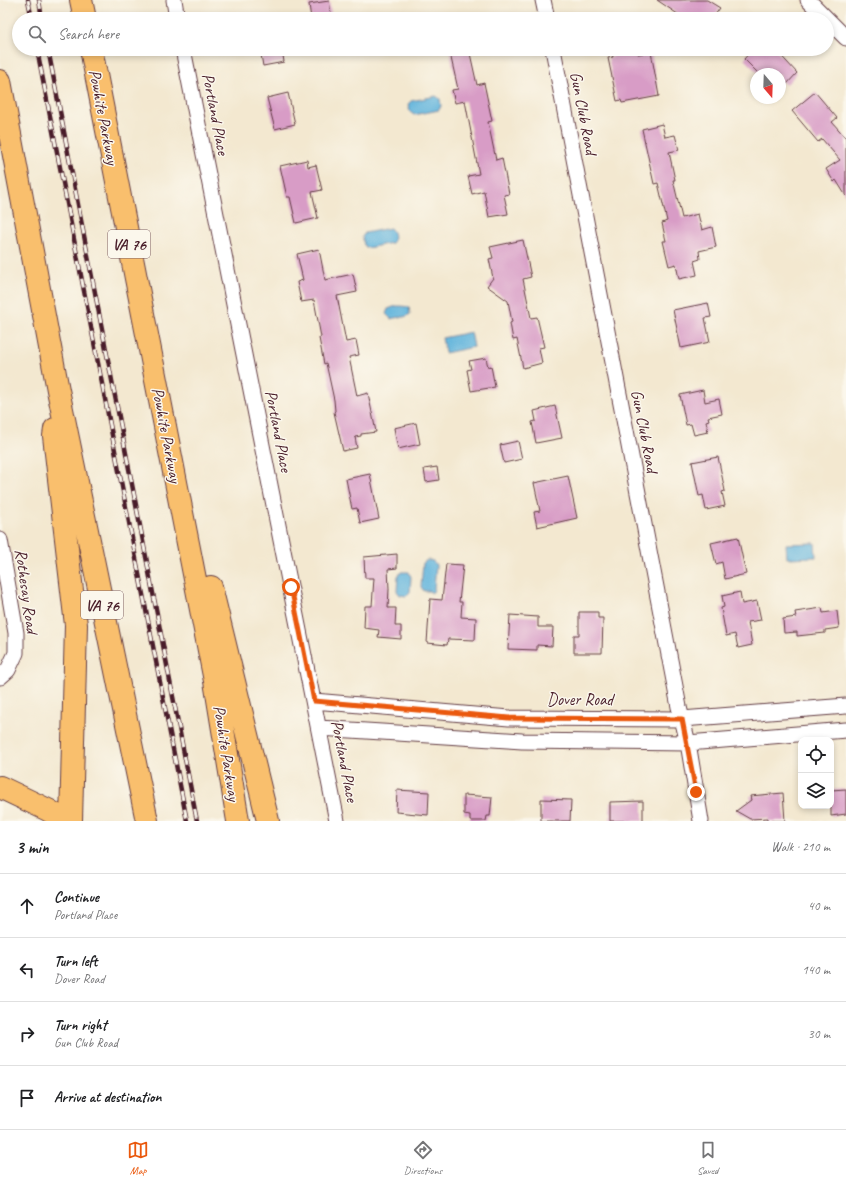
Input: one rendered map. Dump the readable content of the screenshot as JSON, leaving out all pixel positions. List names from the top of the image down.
{
  "streets": {
    "highway": ["Powhite Parkway", "VA 76"],
    "street": [
      "Gun Club Road",
      "Portland Place",
      "Rothesay Road",
      "Dover Road"
    ]
  },
  "crossings": [
    ["Gun Club Road", "Dover Road"],
    ["Portland Place", "Dover Road"]
  ],
  "north": "bottom",
  "page": {
    "search": "Search here",
    "heading": ["3 min", "Walk · 210 m"],
    "list": [
      ["Continue", "Portland Place", "40 m"],
      ["Turn left", "Dover Road", "140 m"],
      ["Turn right", "Gun Club Road", "30 m"],
      "Arrive at destination"
    ],
    "nav": ["Map", "Directions", "Saved"]
  }
}
